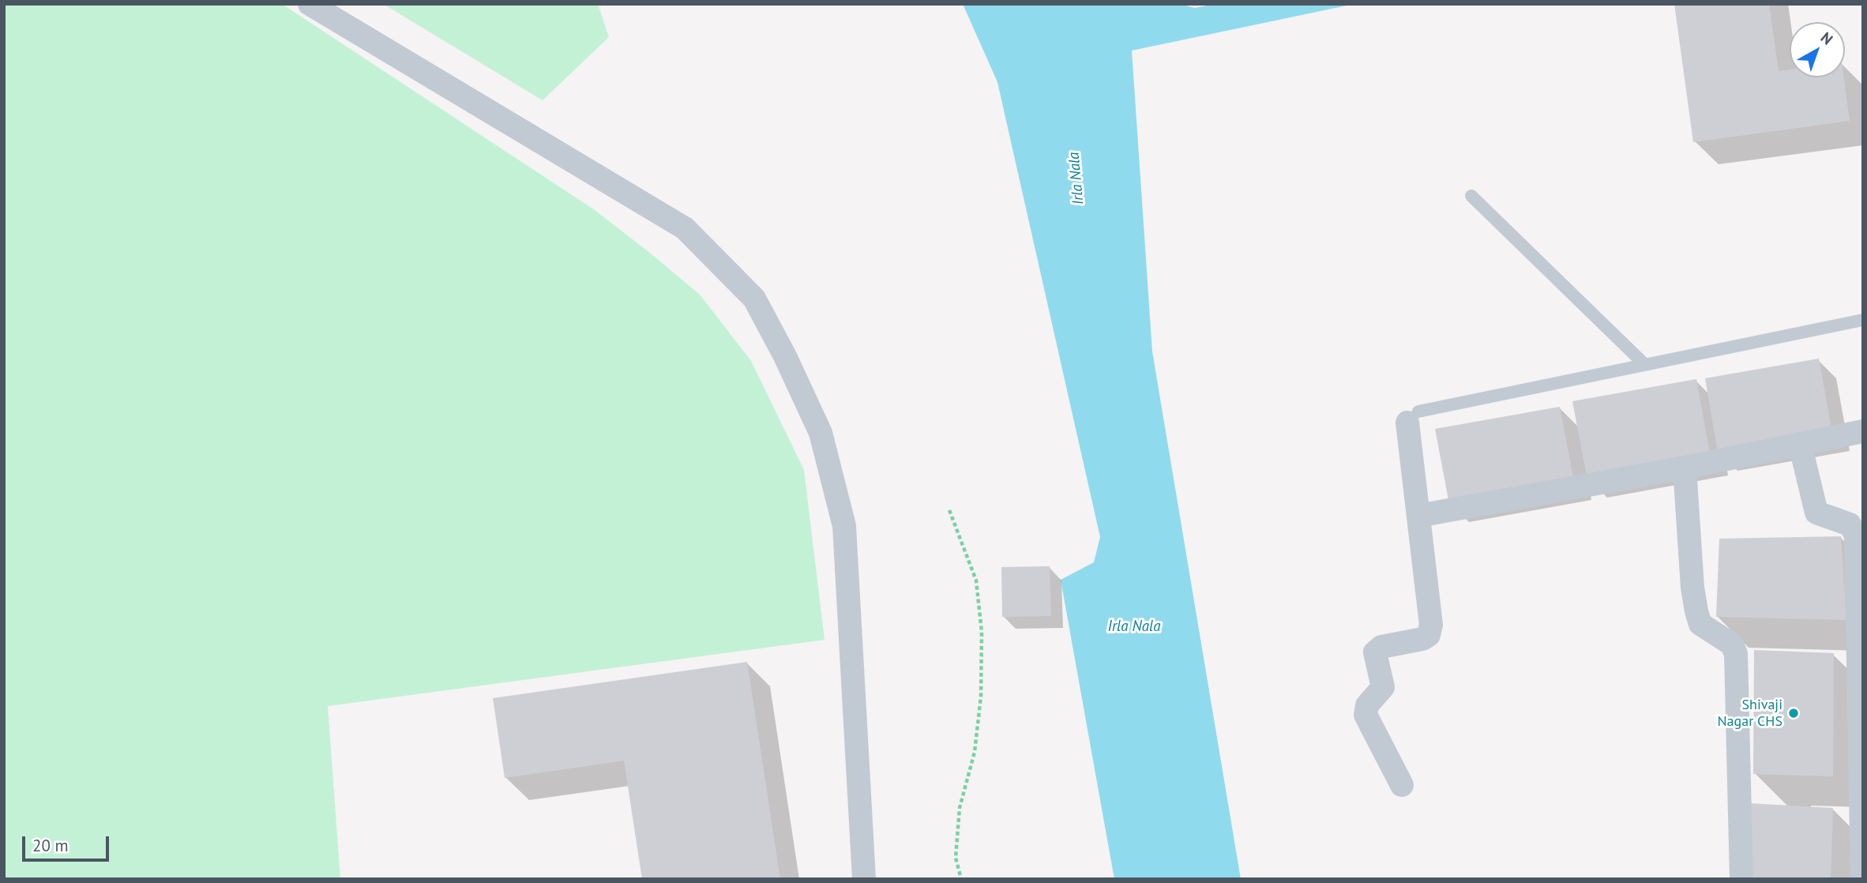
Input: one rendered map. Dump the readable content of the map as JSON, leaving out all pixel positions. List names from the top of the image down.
{
  "water": ["Irla Nala"],
  "places": ["Shivaji Nagar CHS"],
  "scale_bar": "20 m",
  "north": "top right"
}
